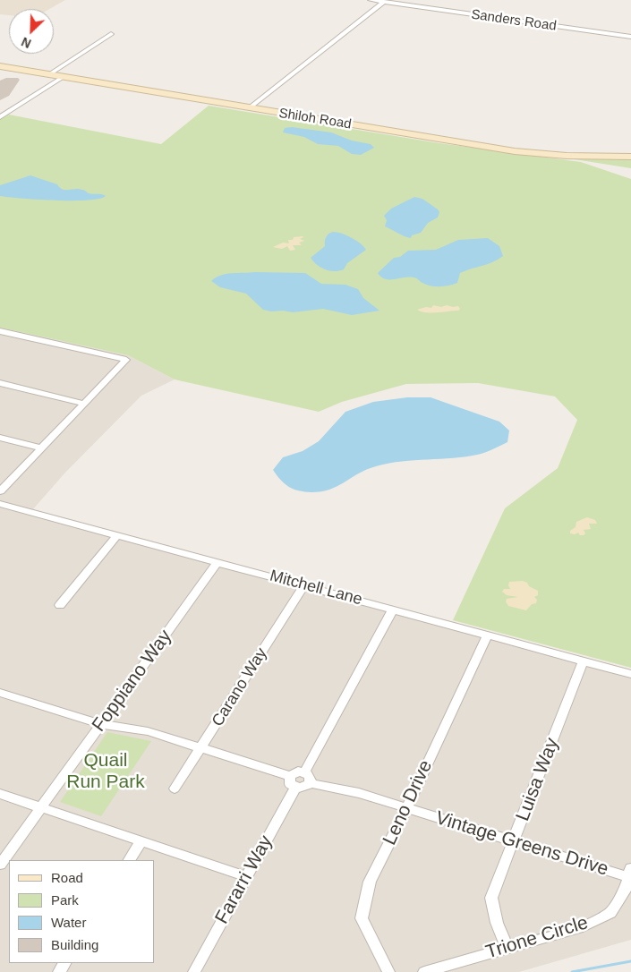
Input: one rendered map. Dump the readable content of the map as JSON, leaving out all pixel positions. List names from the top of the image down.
{
  "streets": {
    "main road": ["Shiloh Road"],
    "street": [
      "Sanders Road",
      "Mitchell Lane",
      "Foppiano Way",
      "Carano Way",
      "Luisa Way",
      "Leno Drive",
      "Vintage Greens Drive",
      "Fararri Way",
      "Trione Circle"
    ]
  },
  "crossings": [
    ["Mitchell Lane", "Foppiano Way"],
    ["Mitchell Lane", "Carano Way"],
    ["Mitchell Lane", "Luisa Way"],
    ["Mitchell Lane", "Leno Drive"],
    ["Luisa Way", "Vintage Greens Drive"],
    ["Luisa Way", "Trione Circle"],
    ["Leno Drive", "Vintage Greens Drive"],
    ["Vintage Greens Drive", "Trione Circle"]
  ],
  "parks": ["Quail Run Park"],
  "legend": [
    "Road",
    "Park",
    "Water",
    "Building"
  ],
  "north": "bottom left"
}
